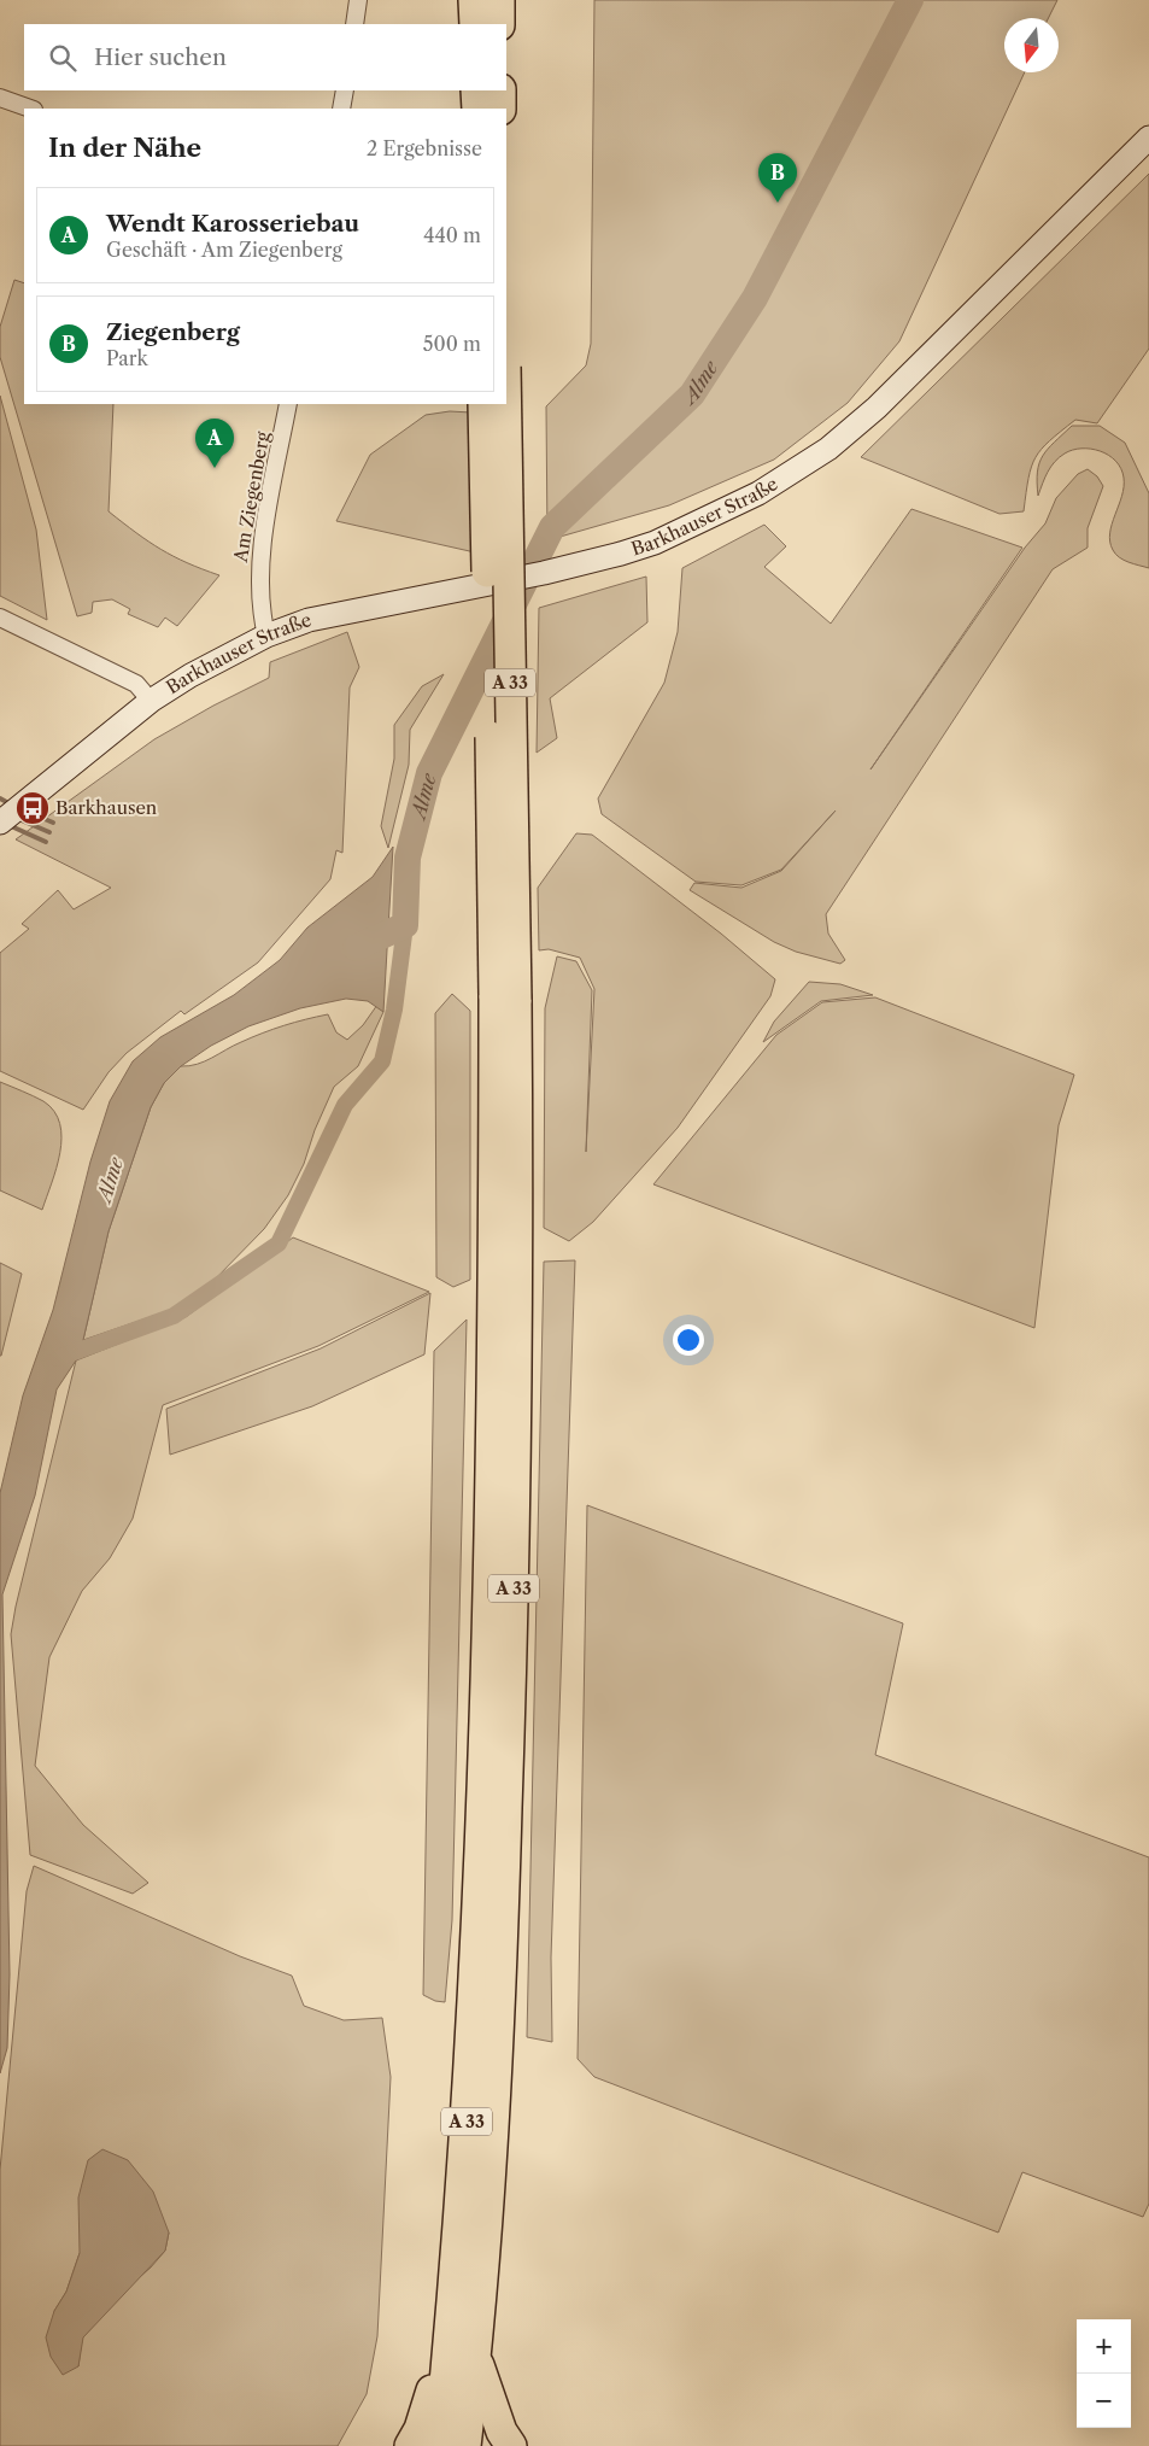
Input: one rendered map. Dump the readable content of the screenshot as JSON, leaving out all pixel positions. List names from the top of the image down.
{
  "streets": {
    "highway": ["A 33"],
    "street": ["Am Ziegenberg", "Barkhauser Straße"]
  },
  "crossings": [
    ["Am Ziegenberg", "Barkhauser Straße"]
  ],
  "water": ["Alme"],
  "places": {
    "bus stop": ["Barkhausen"]
  },
  "north": "bottom",
  "page": {
    "search": "Hier suchen",
    "heading": ["In der Nähe", "2 Ergebnisse"],
    "pins": ["B", "A"],
    "list": [
      {
        "mark": "A",
        "name": "Wendt Karosseriebau",
        "note": "Geschäft · Am Ziegenberg",
        "value": "440 m"
      },
      {
        "mark": "B",
        "name": "Ziegenberg",
        "note": "Park",
        "value": "500 m"
      }
    ],
    "map_buttons": ["+", "−"]
  }
}
